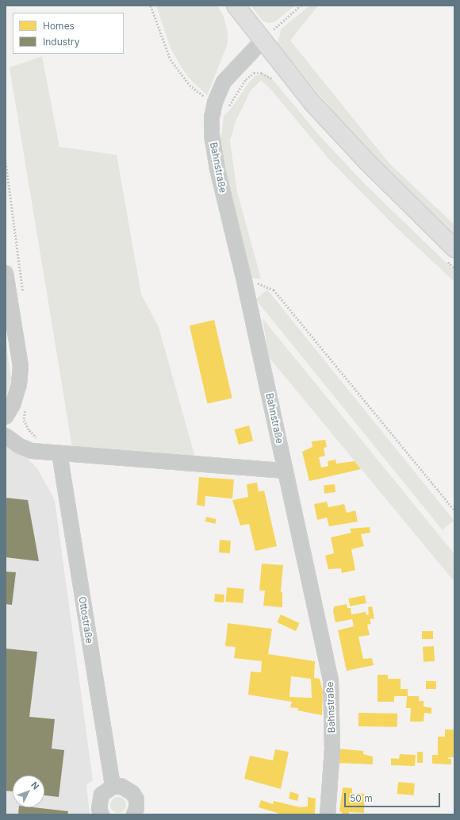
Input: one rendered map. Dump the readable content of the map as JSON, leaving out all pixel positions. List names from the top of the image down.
{
  "streets": {
    "street": ["Bahnstraße", "Ottostraße"]
  },
  "legend": ["Homes", "Industry"],
  "scale_bar": "50 m",
  "north": "top right"
}
